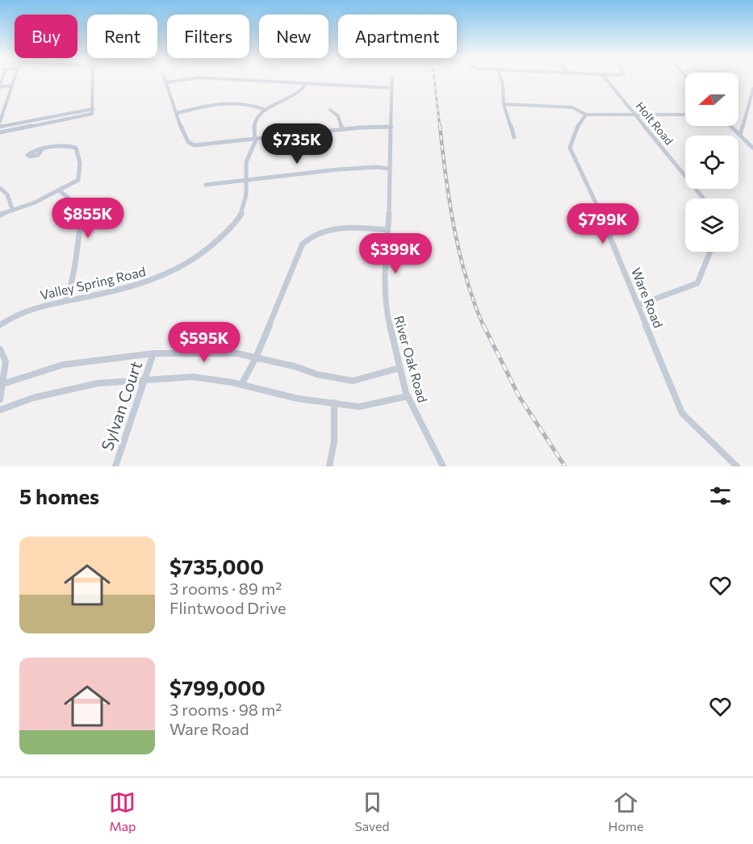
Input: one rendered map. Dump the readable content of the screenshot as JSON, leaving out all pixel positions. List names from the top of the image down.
{
  "streets": {
    "street": [
      "Holt Road",
      "Valley Spring Road",
      "Ware Road",
      "River Oak Road",
      "Sylvan Court"
    ]
  },
  "north": "left",
  "page": {
    "chip": [
      "Buy",
      "Rent",
      "Filters",
      "New",
      "Apartment"
    ],
    "price": [
      "$735K",
      "$855K",
      "$799K",
      "$399K",
      "$595K"
    ],
    "heading": "5 homes",
    "list": [
      {
        "name": "$735,000",
        "note": "3 rooms · 89 m² · Flintwood Drive"
      },
      {
        "name": "$799,000",
        "note": "3 rooms · 98 m² · Ware Road"
      }
    ],
    "tabs": ["Map", "Saved", "Home"]
  }
}
